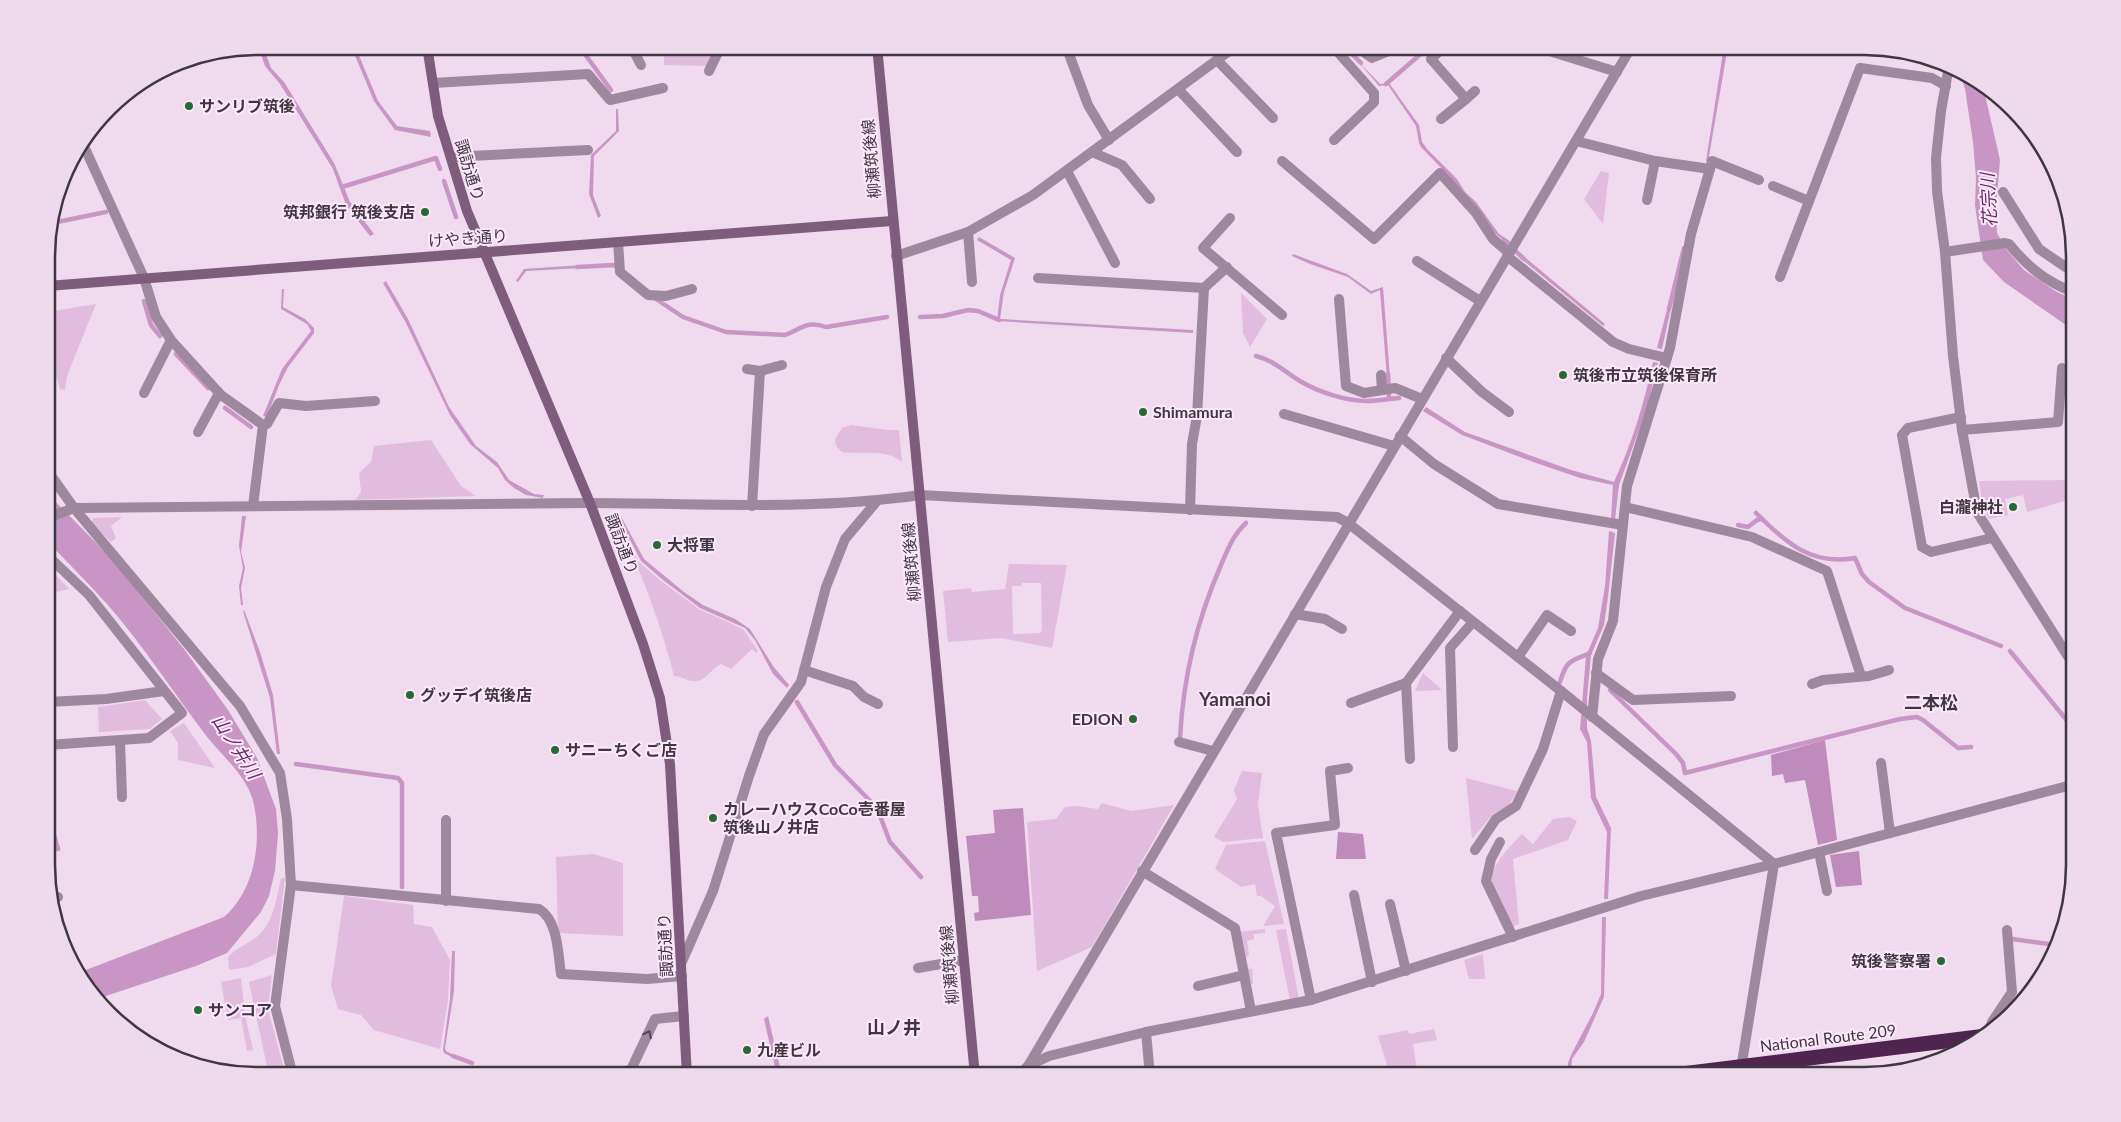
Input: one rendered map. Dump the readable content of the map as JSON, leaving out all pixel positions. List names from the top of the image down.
{
  "streets": {
    "highway": ["National Route 209"],
    "street": ["柳瀬筑後線", "諏訪通り", "けやき通り"]
  },
  "crossings": [
    ["柳瀬筑後線", "けやき通り"],
    ["諏訪通り", "けやき通り"]
  ],
  "districts": ["Yamanoi", "二本松", "山ノ井"],
  "water": ["花宗川", "山ノ井川"],
  "places": [
    "サンリブ筑後",
    "筑邦銀行 筑後支店",
    "筑後市立筑後保育所",
    "Shimamura",
    "白瀧神社",
    "大将軍",
    "グッデイ筑後店",
    "EDION",
    "サニーちくご店",
    "カレーハウスCoCo壱番屋 筑後山ノ井店",
    "筑後警察署",
    "サンコア",
    "九産ビル"
  ]
}
